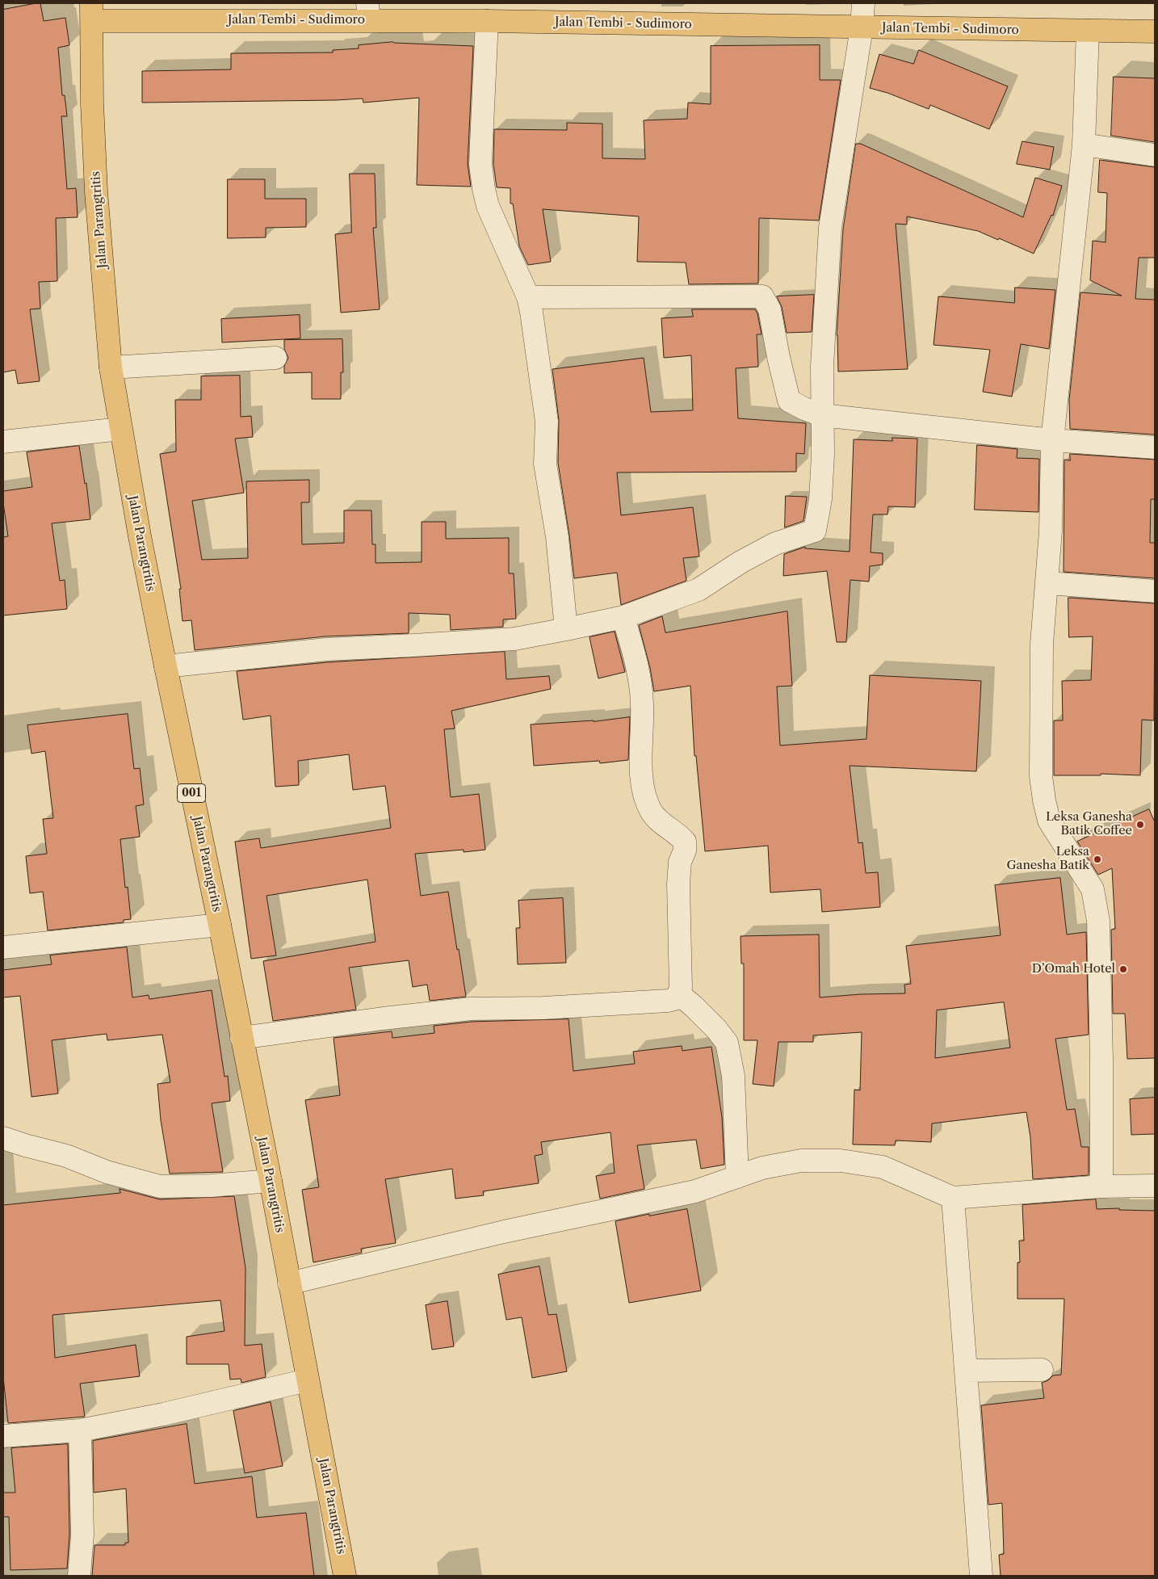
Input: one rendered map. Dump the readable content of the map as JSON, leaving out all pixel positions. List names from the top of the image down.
{
  "streets": {
    "main road": ["Jalan Tembi - Sudimoro", "Jalan Parangtritis", "001"]
  },
  "crossings": [
    ["Jalan Tembi - Sudimoro", "Jalan Parangtritis"]
  ],
  "places": ["Leksa Ganesha Batik Coffee", "Leksa Ganesha Batik", "D’Omah Hotel"]
}
